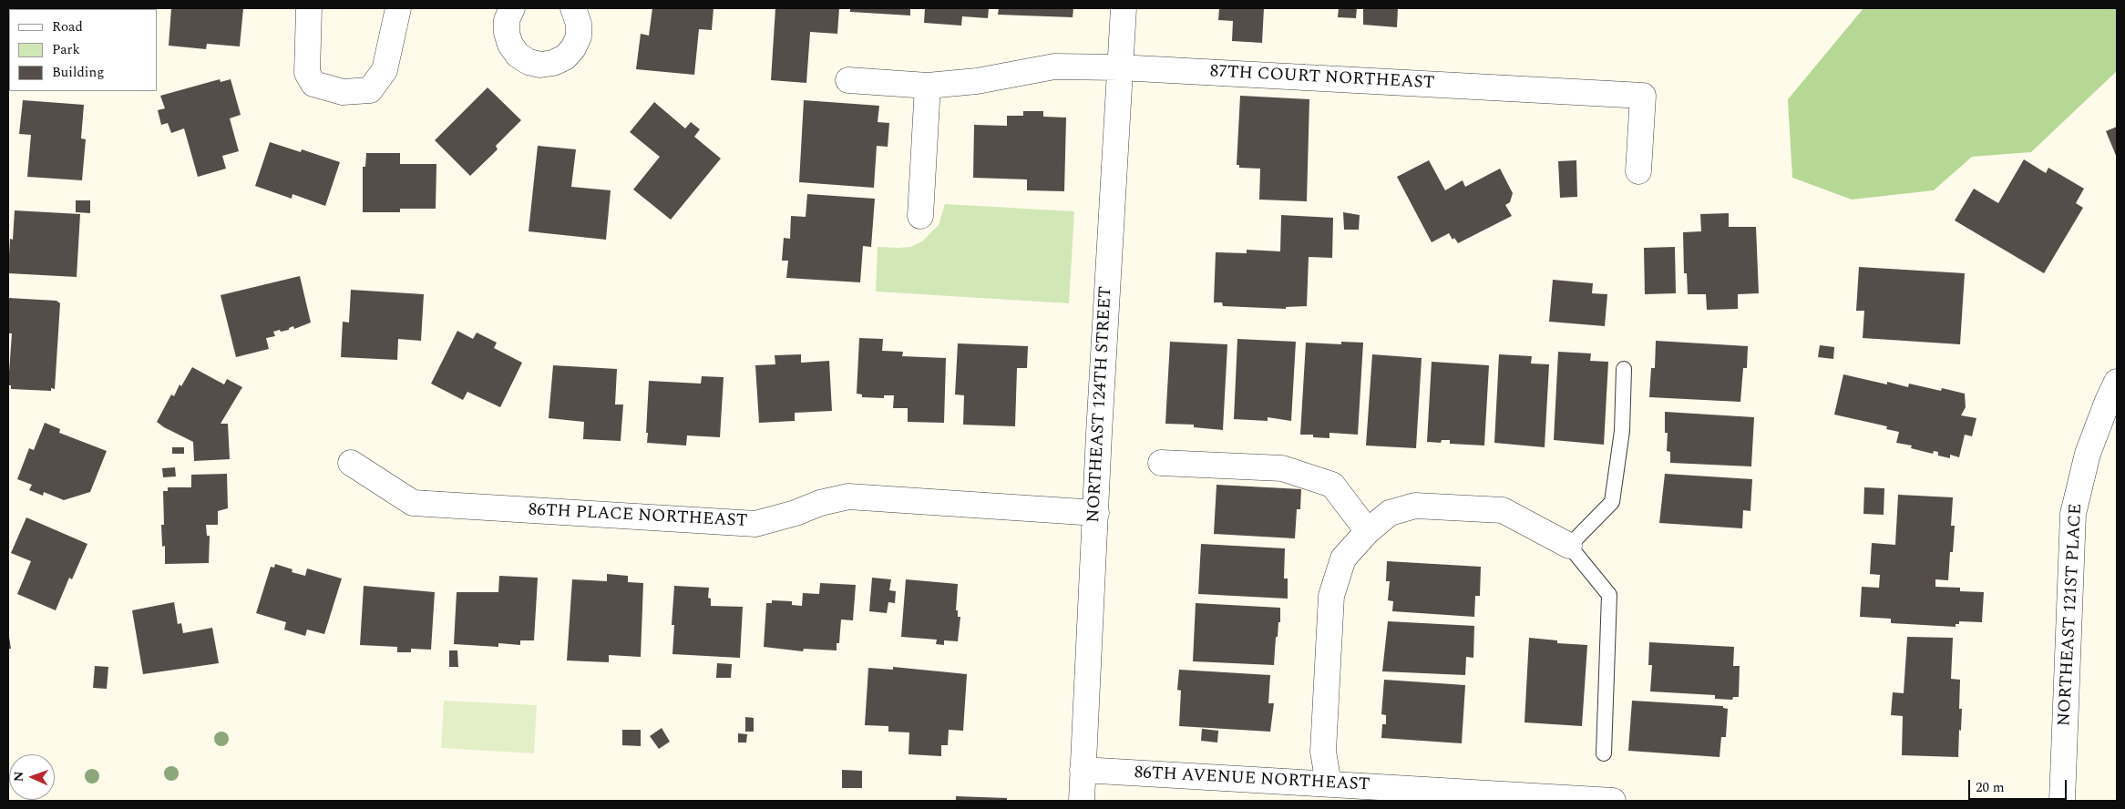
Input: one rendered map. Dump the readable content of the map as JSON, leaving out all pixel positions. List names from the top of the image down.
{
  "streets": {
    "street": [
      "87TH COURT NORTHEAST",
      "NORTHEAST 124TH STREET",
      "86TH PLACE NORTHEAST",
      "NORTHEAST 121ST PLACE",
      "86TH AVENUE NORTHEAST"
    ]
  },
  "crossings": [
    ["87TH COURT NORTHEAST", "NORTHEAST 124TH STREET"],
    ["NORTHEAST 124TH STREET", "86TH PLACE NORTHEAST"],
    ["NORTHEAST 124TH STREET", "86TH AVENUE NORTHEAST"]
  ],
  "legend": ["Road", "Park", "Building"],
  "scale_bar": "20 m",
  "north": "left"
}
